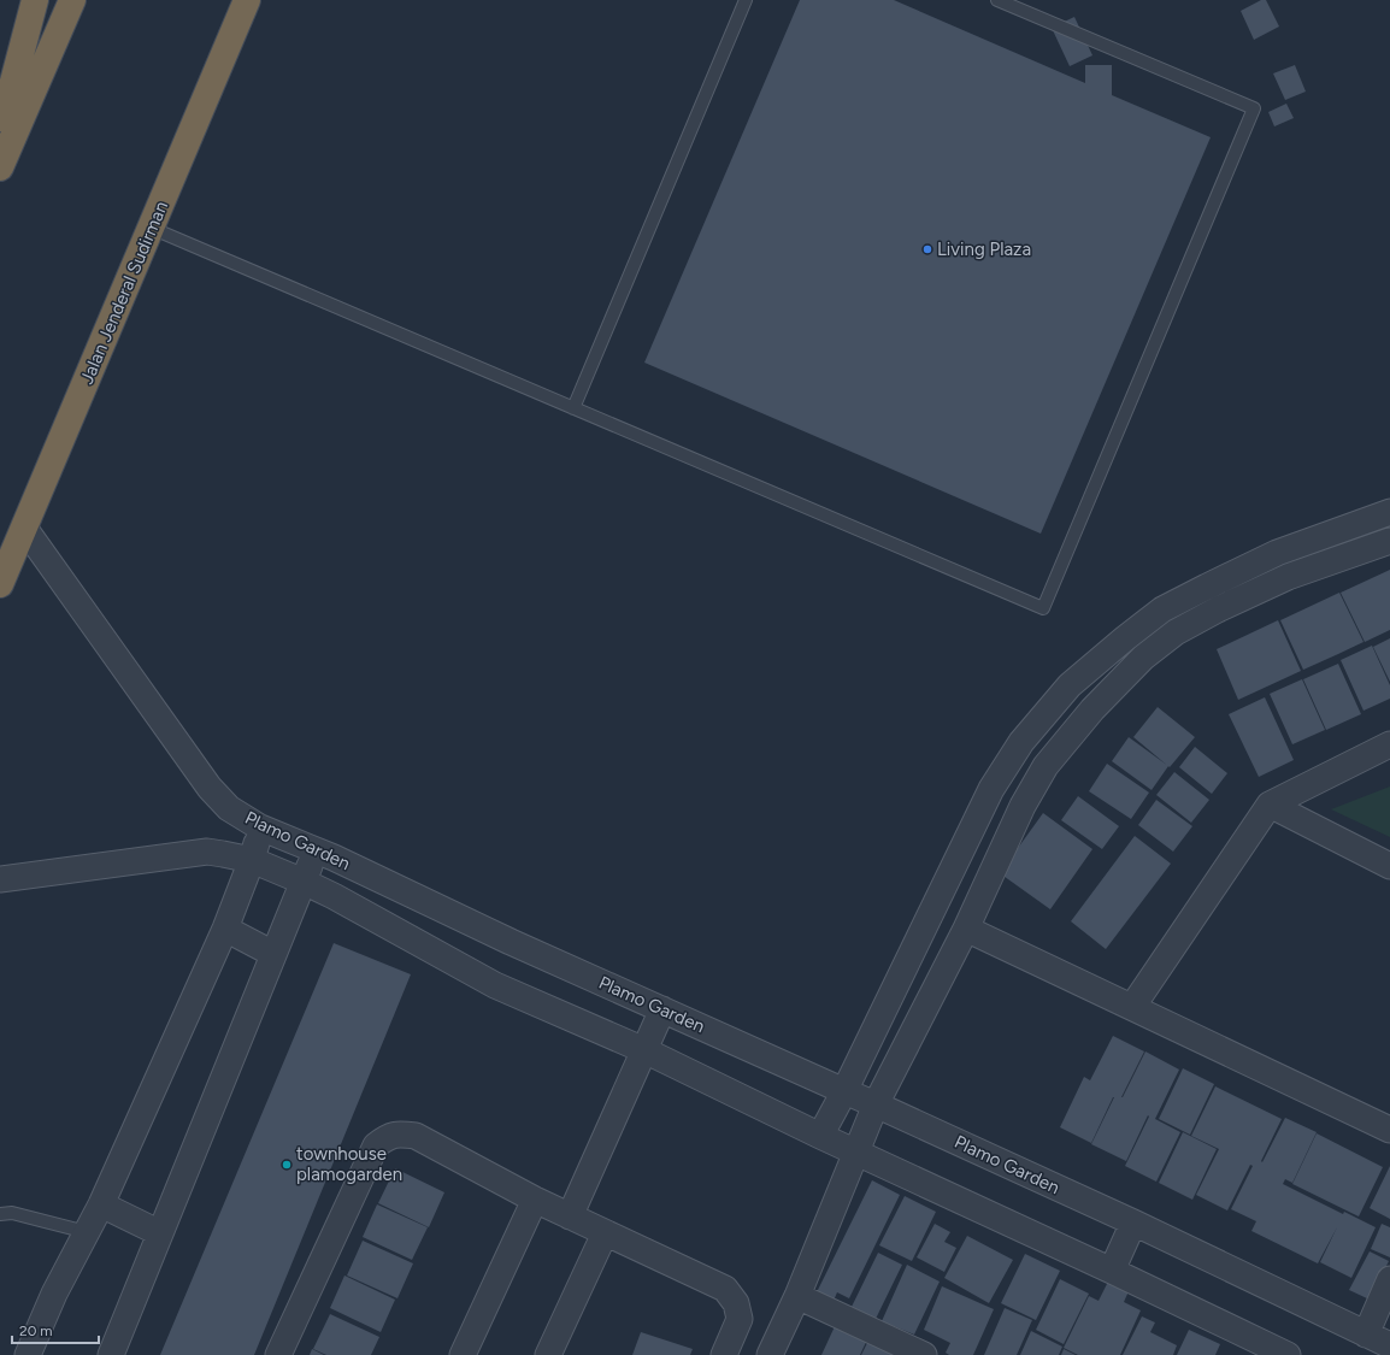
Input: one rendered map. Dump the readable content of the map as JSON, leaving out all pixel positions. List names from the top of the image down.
{
  "streets": {
    "highway": ["Jalan Jenderal Sudirman"],
    "street": ["Plamo Garden"]
  },
  "crossings": [
    ["Jalan Jenderal Sudirman", "Plamo Garden"]
  ],
  "places": ["Living Plaza", "townhouse plamogarden"],
  "scale_bar": "20 m"
}
